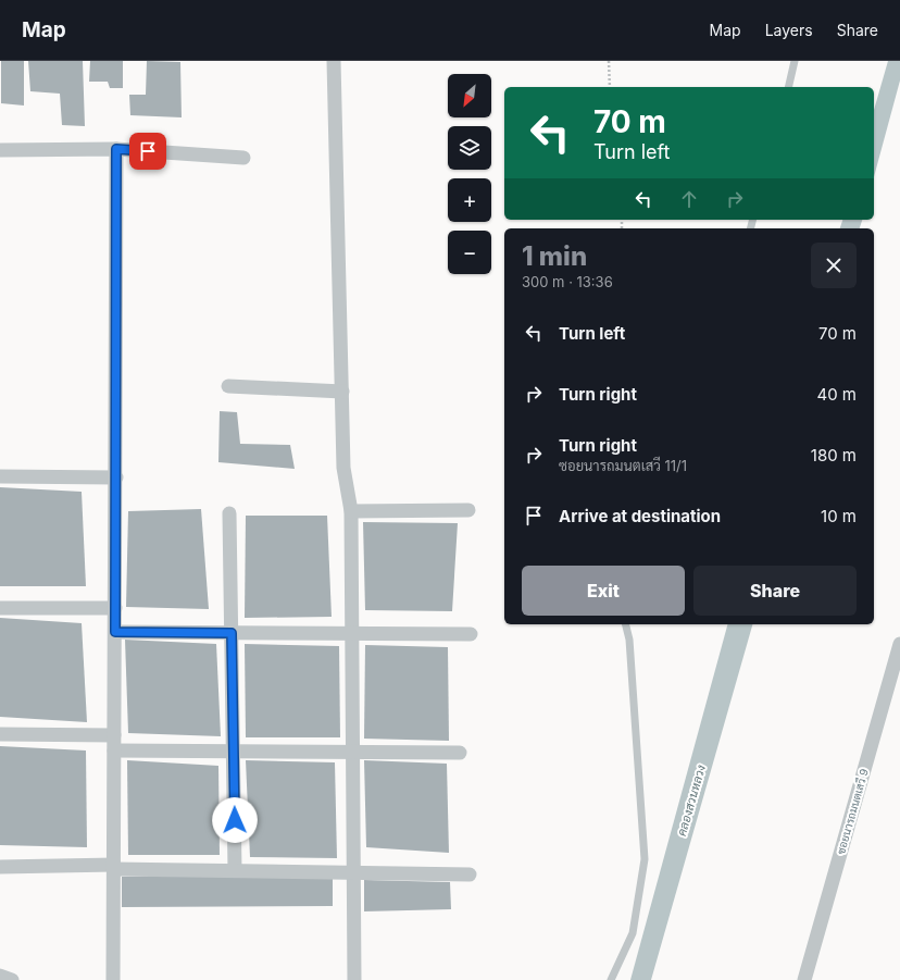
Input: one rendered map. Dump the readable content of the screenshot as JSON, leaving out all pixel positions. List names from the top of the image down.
{
  "streets": {
    "street": ["ซอยนารถมนตเสวี 9"]
  },
  "water": ["คลองสวนหลวง"],
  "north": "bottom left",
  "page": {
    "header": "Map",
    "nav": ["Map", "Layers", "Share"],
    "map_buttons": ["+", "−"],
    "turn": ["70 m", "Turn left"],
    "heading": ["1 min", "300 m · 13:36"],
    "list": [
      {
        "name": "Turn left",
        "value": "70 m"
      },
      {
        "name": "Turn right",
        "value": "40 m"
      },
      {
        "name": "Turn right",
        "note": "ซอยนารถมนตเสวี 11/1",
        "value": "180 m"
      },
      {
        "name": "Arrive at destination",
        "value": "10 m"
      }
    ],
    "buttons": ["Exit", "Share"]
  }
}
